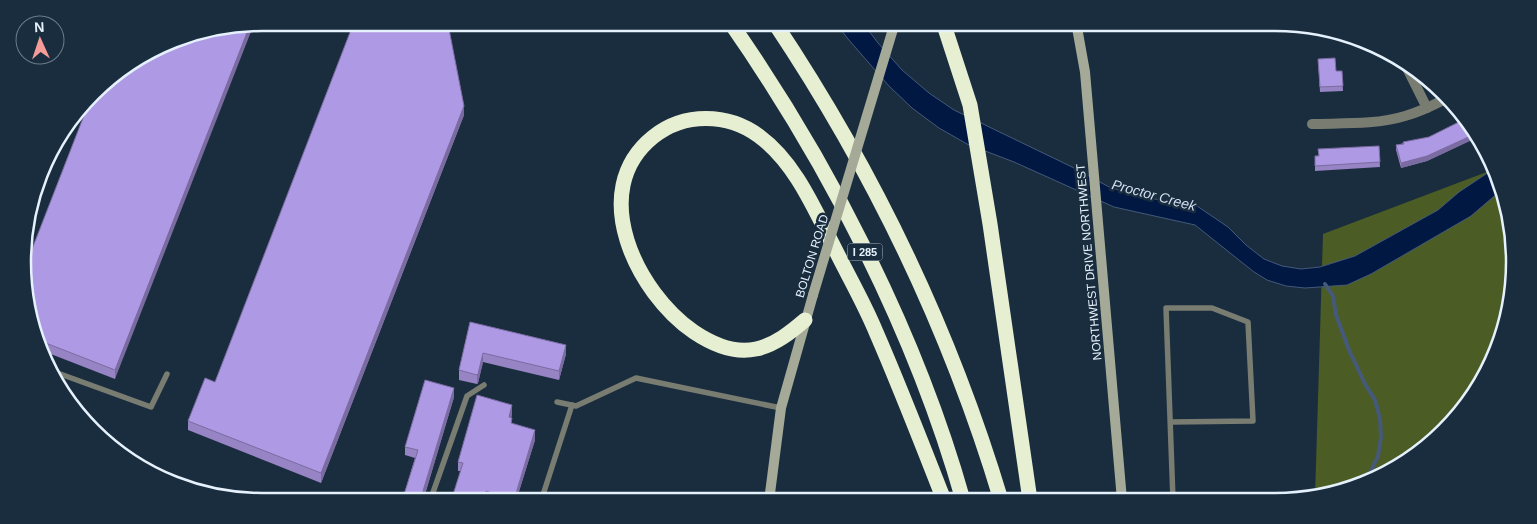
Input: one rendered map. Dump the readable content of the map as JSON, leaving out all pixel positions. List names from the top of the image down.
{
  "streets": {
    "highway": ["I 285"],
    "main road": ["BOLTON ROAD", "NORTHWEST DRIVE NORTHWEST"]
  },
  "water": ["Proctor Creek"],
  "north": "top"
}
